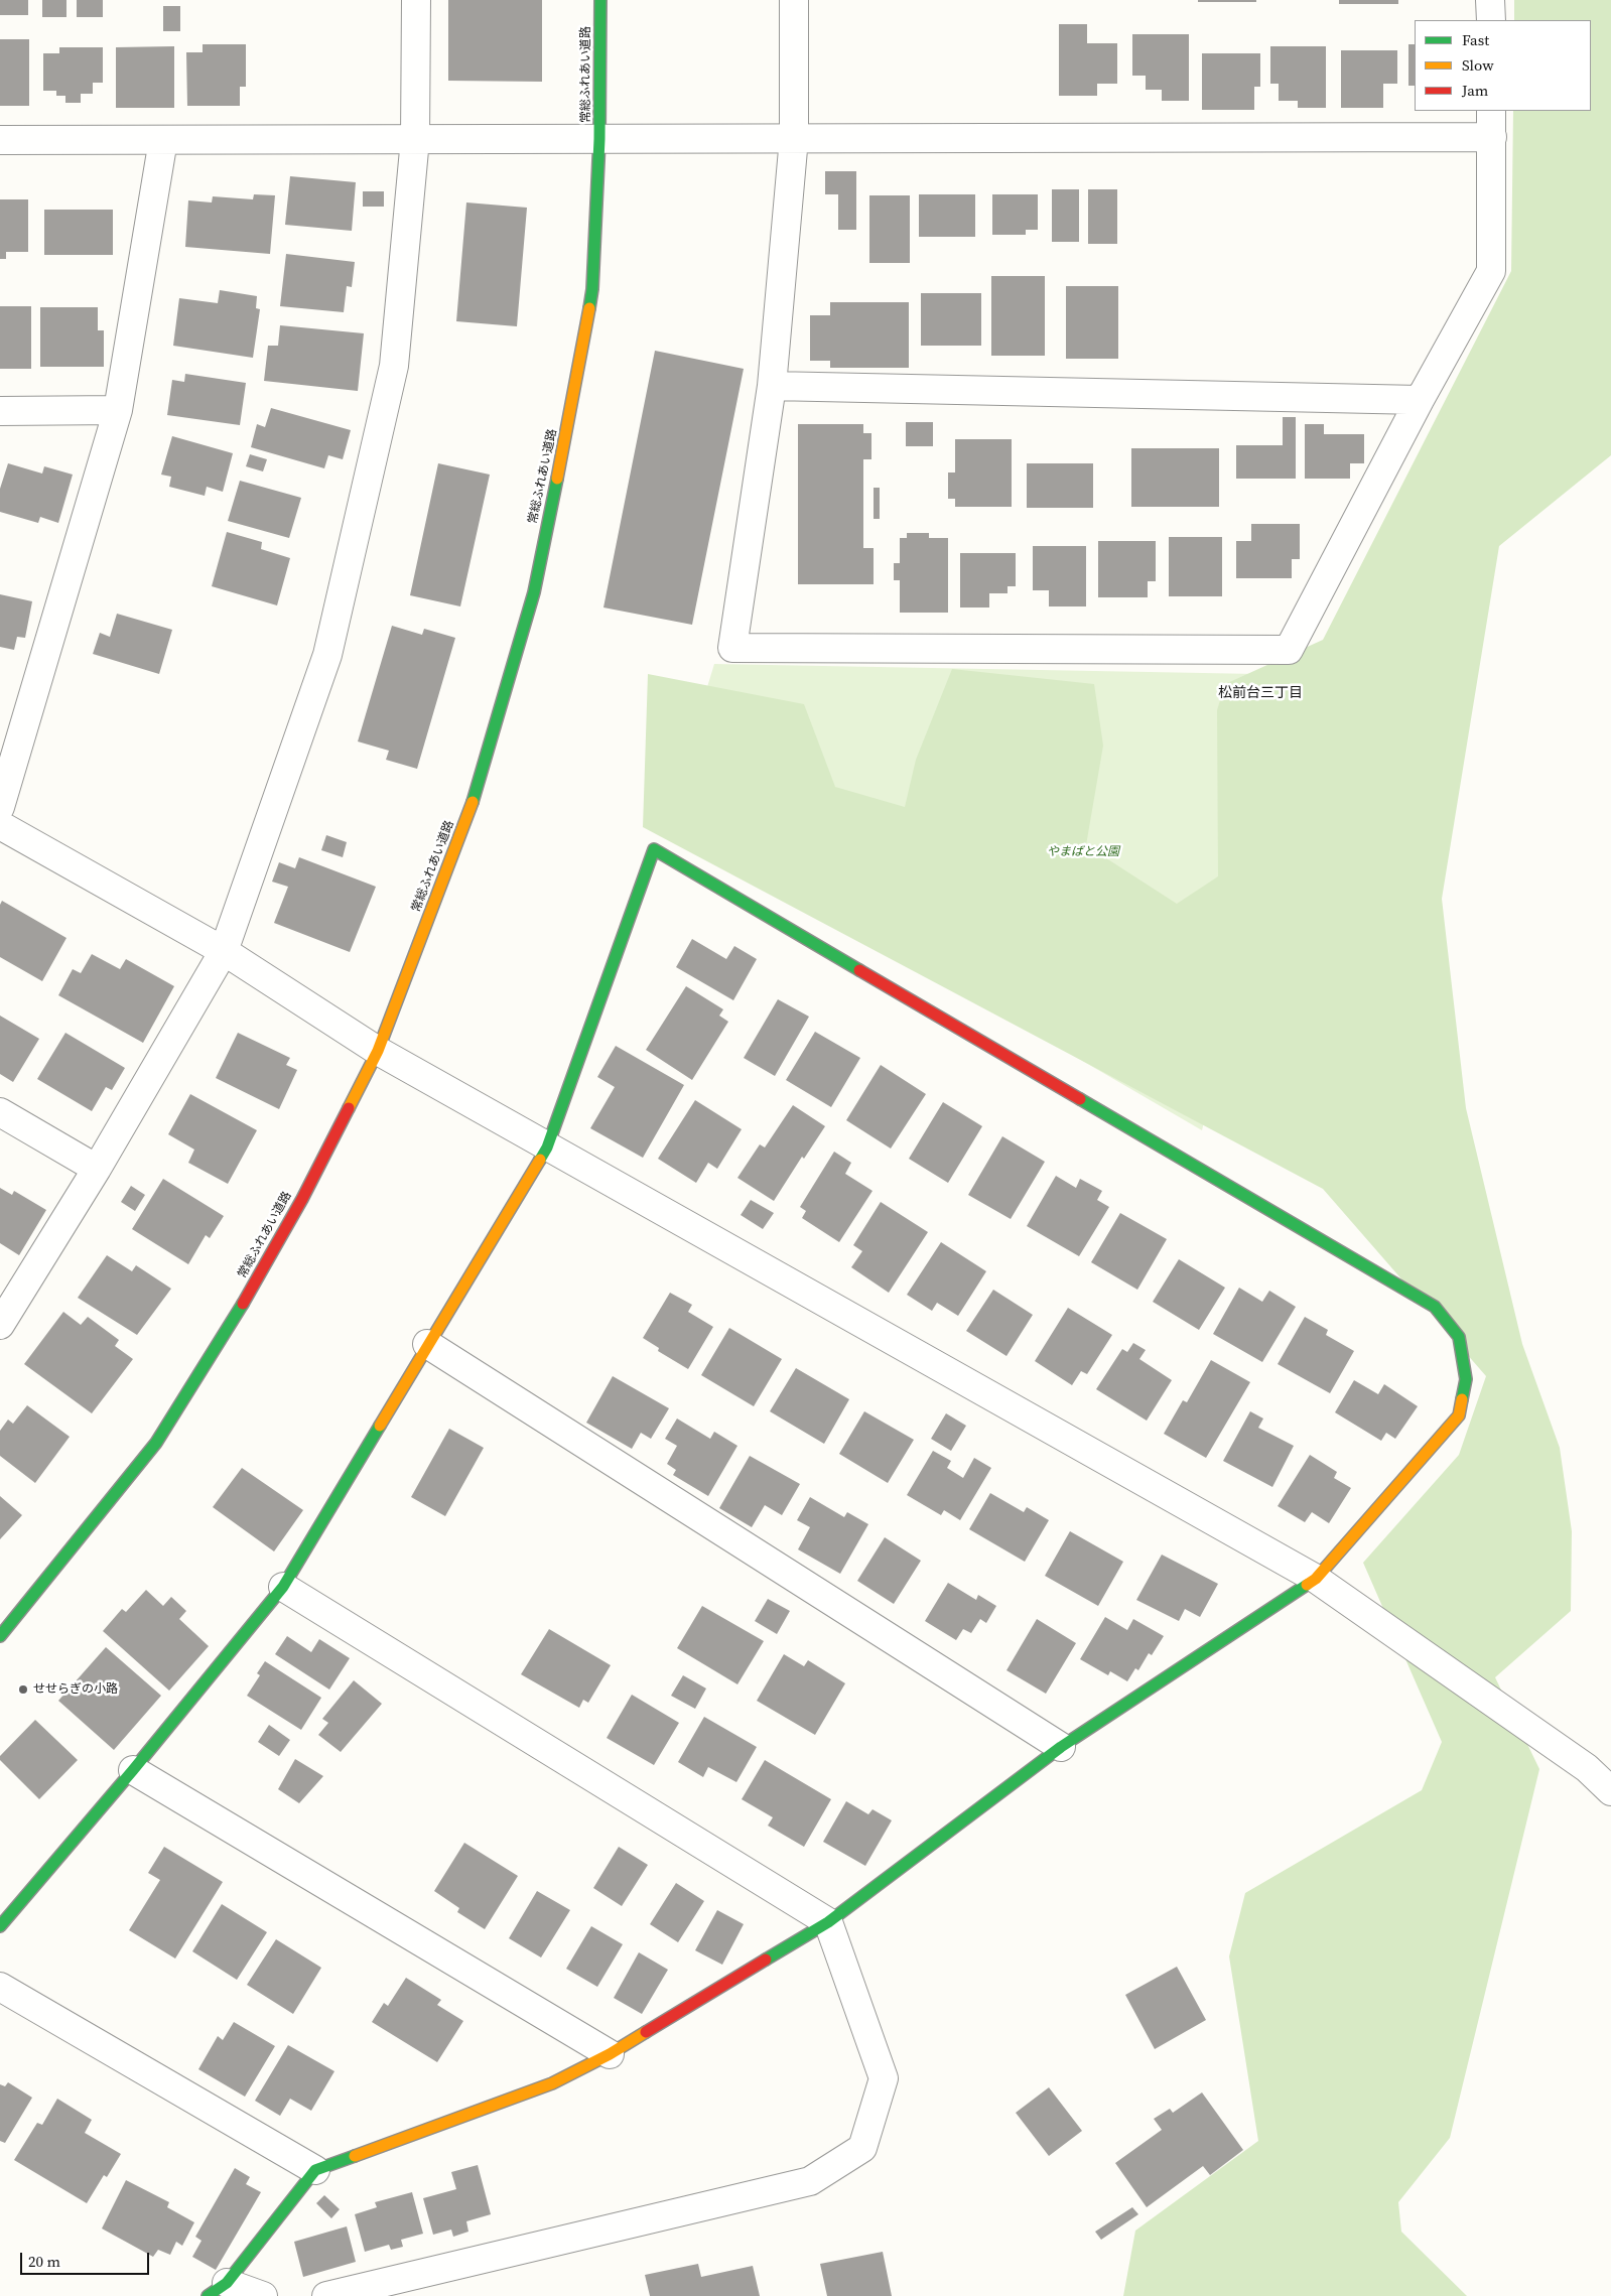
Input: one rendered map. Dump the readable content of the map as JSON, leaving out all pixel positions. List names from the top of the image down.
{
  "streets": {
    "street": ["常総ふれあい道路"]
  },
  "districts": ["松前台三丁目"],
  "parks": ["やまばと公園"],
  "places": ["せせらぎの小路"],
  "legend": ["Fast", "Slow", "Jam"],
  "scale_bar": "20 m"
}
